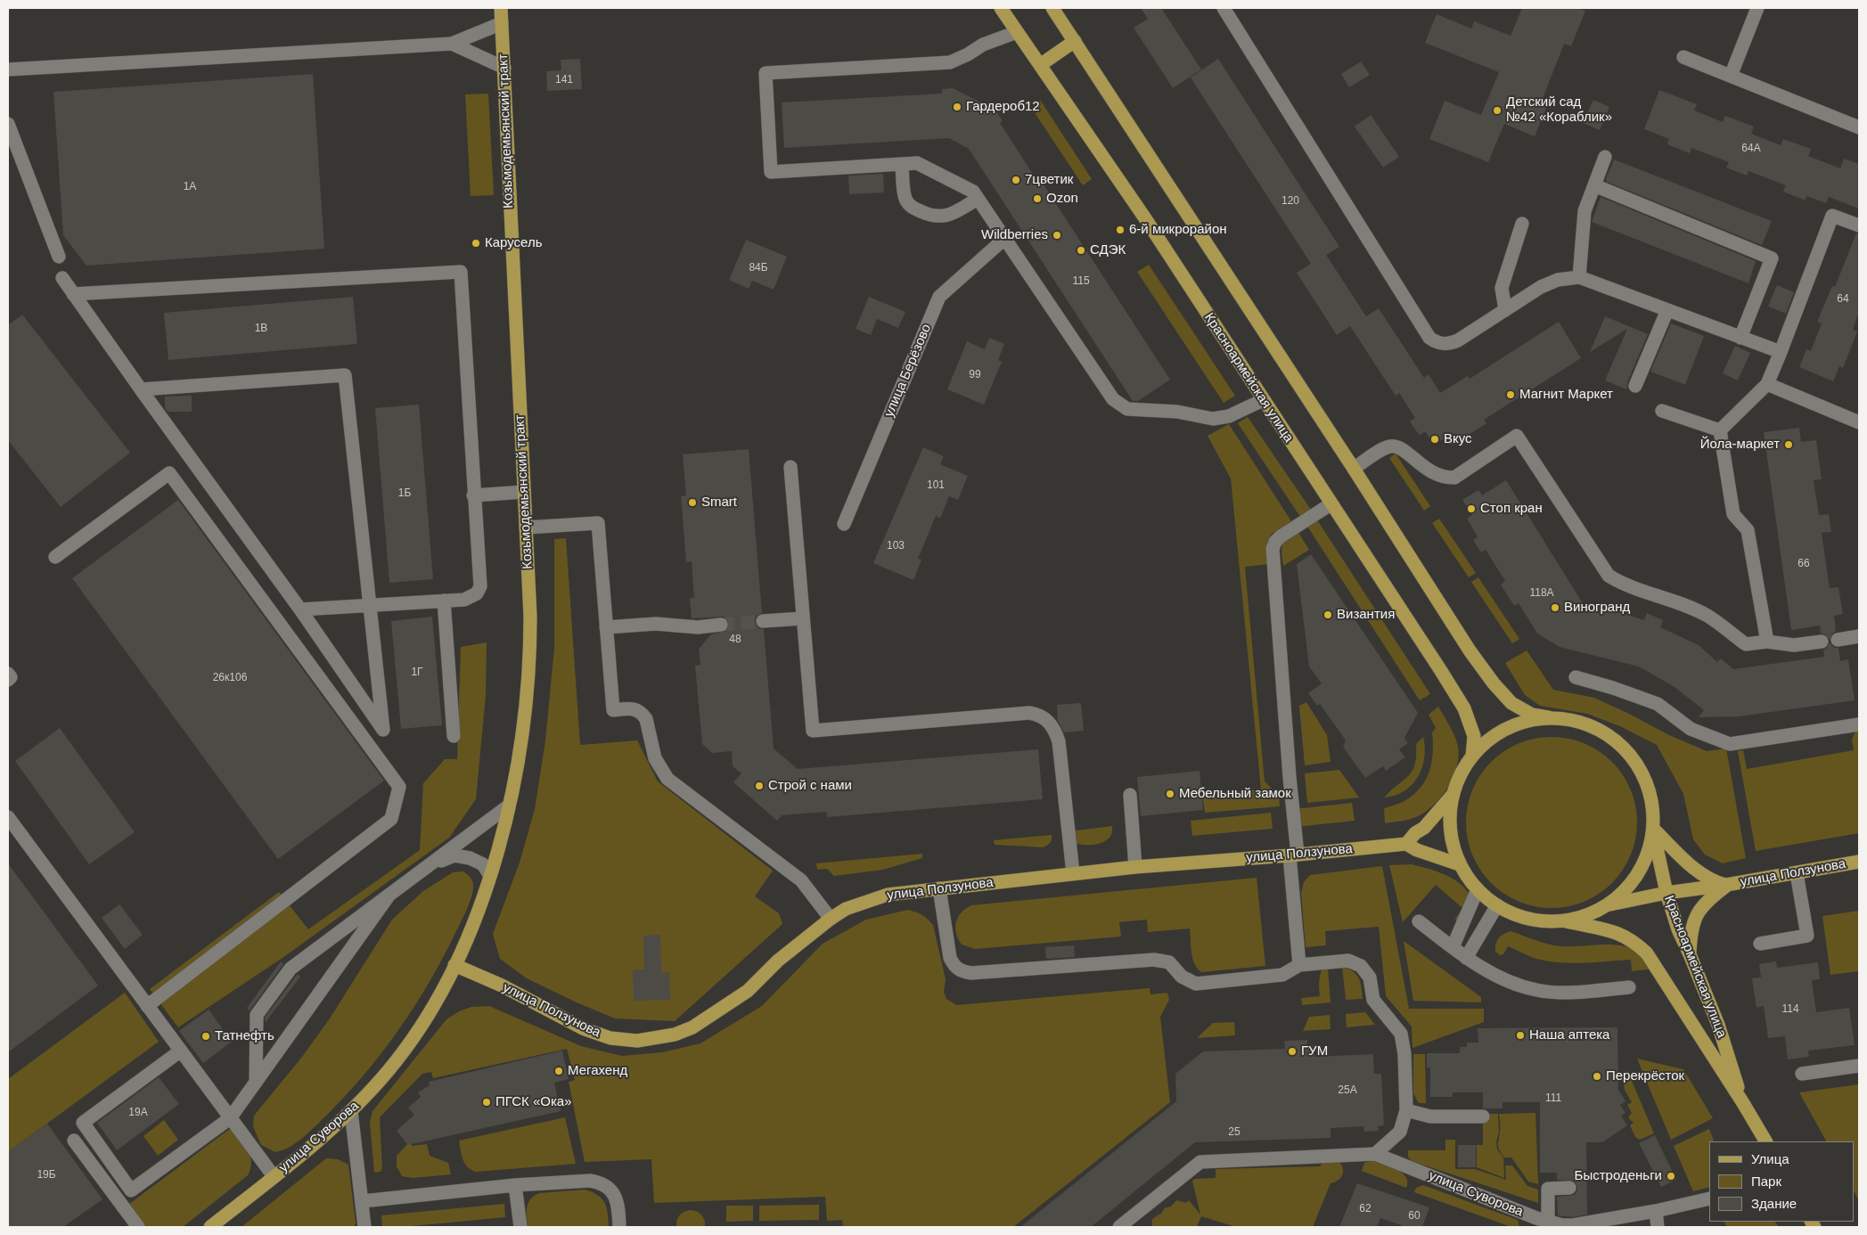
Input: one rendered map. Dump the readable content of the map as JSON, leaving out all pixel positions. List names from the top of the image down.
{
  "streets": {
    "main road": [
      "Козьмодемьянский тракт",
      "Красноармейская улица",
      "улица Ползунова",
      "улица Суворова"
    ],
    "street": ["улица Берёзово"]
  },
  "crossings": [
    ["Козьмодемьянский тракт", "улица Ползунова"],
    ["Козьмодемьянский тракт", "улица Суворова"],
    ["Красноармейская улица", "улица Ползунова"],
    ["улица Ползунова", "улица Суворова"]
  ],
  "places": [
    "Гардероб12",
    "Детский сад №42 «Кораблик»",
    "7цветик",
    "Ozon",
    "6-й микрорайон",
    "Wildberries",
    "Карусель",
    "СДЭК",
    "Магнит Маркет",
    "Вкус",
    "Йола-маркет",
    "Smart",
    "Стоп кран",
    "Виногранд",
    "Византия",
    "Строй с нами",
    "Мебельный замок",
    "Наша аптека",
    "Татнефть",
    "ГУМ",
    "Мегахенд",
    "Перекрёсток",
    "ПГСК «Ока»",
    "Быстроденьги"
  ],
  "house_numbers": [
    "141",
    "64А",
    "1А",
    "120",
    "84Б",
    "115",
    "64",
    "1В",
    "99",
    "101",
    "1Б",
    "103",
    "66",
    "118А",
    "48",
    "1Г",
    "26к106",
    "114",
    "25А",
    "111",
    "19А",
    "25",
    "19Б",
    "62",
    "60"
  ],
  "legend": ["Улица", "Парк", "Здание"]
}
